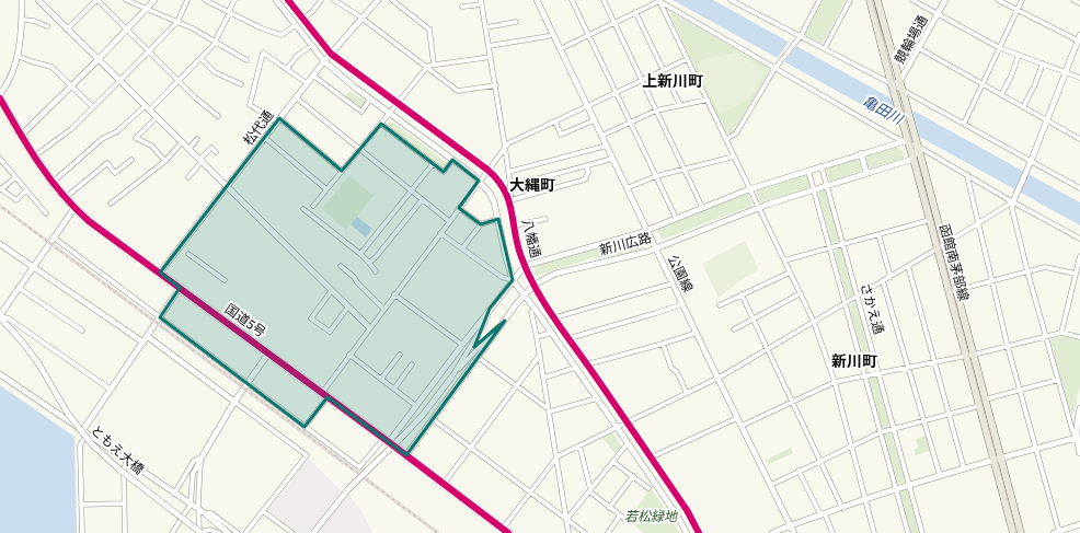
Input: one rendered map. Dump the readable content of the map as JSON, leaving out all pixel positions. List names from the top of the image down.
{
  "streets": {
    "highway": ["国道5号"],
    "main road": ["函館南茅部線"],
    "street": [
      "競輪場通",
      "松代通",
      "八幡通",
      "新川広路",
      "公園線",
      "さかえ通",
      "ともえ大橋"
    ]
  },
  "crossings": [
    ["競輪場通", "函館南茅部線"],
    ["松代通", "八幡通"],
    ["松代通", "国道5号"],
    ["八幡通", "新川広路"],
    ["新川広路", "函館南茅部線"],
    ["新川広路", "公園線"],
    ["新川広路", "さかえ通"],
    ["新川広路", "国道5号"]
  ],
  "districts": ["上新川町", "大縄町", "新川町"],
  "water": ["亀田川"],
  "parks": ["若松緑地"]
}
